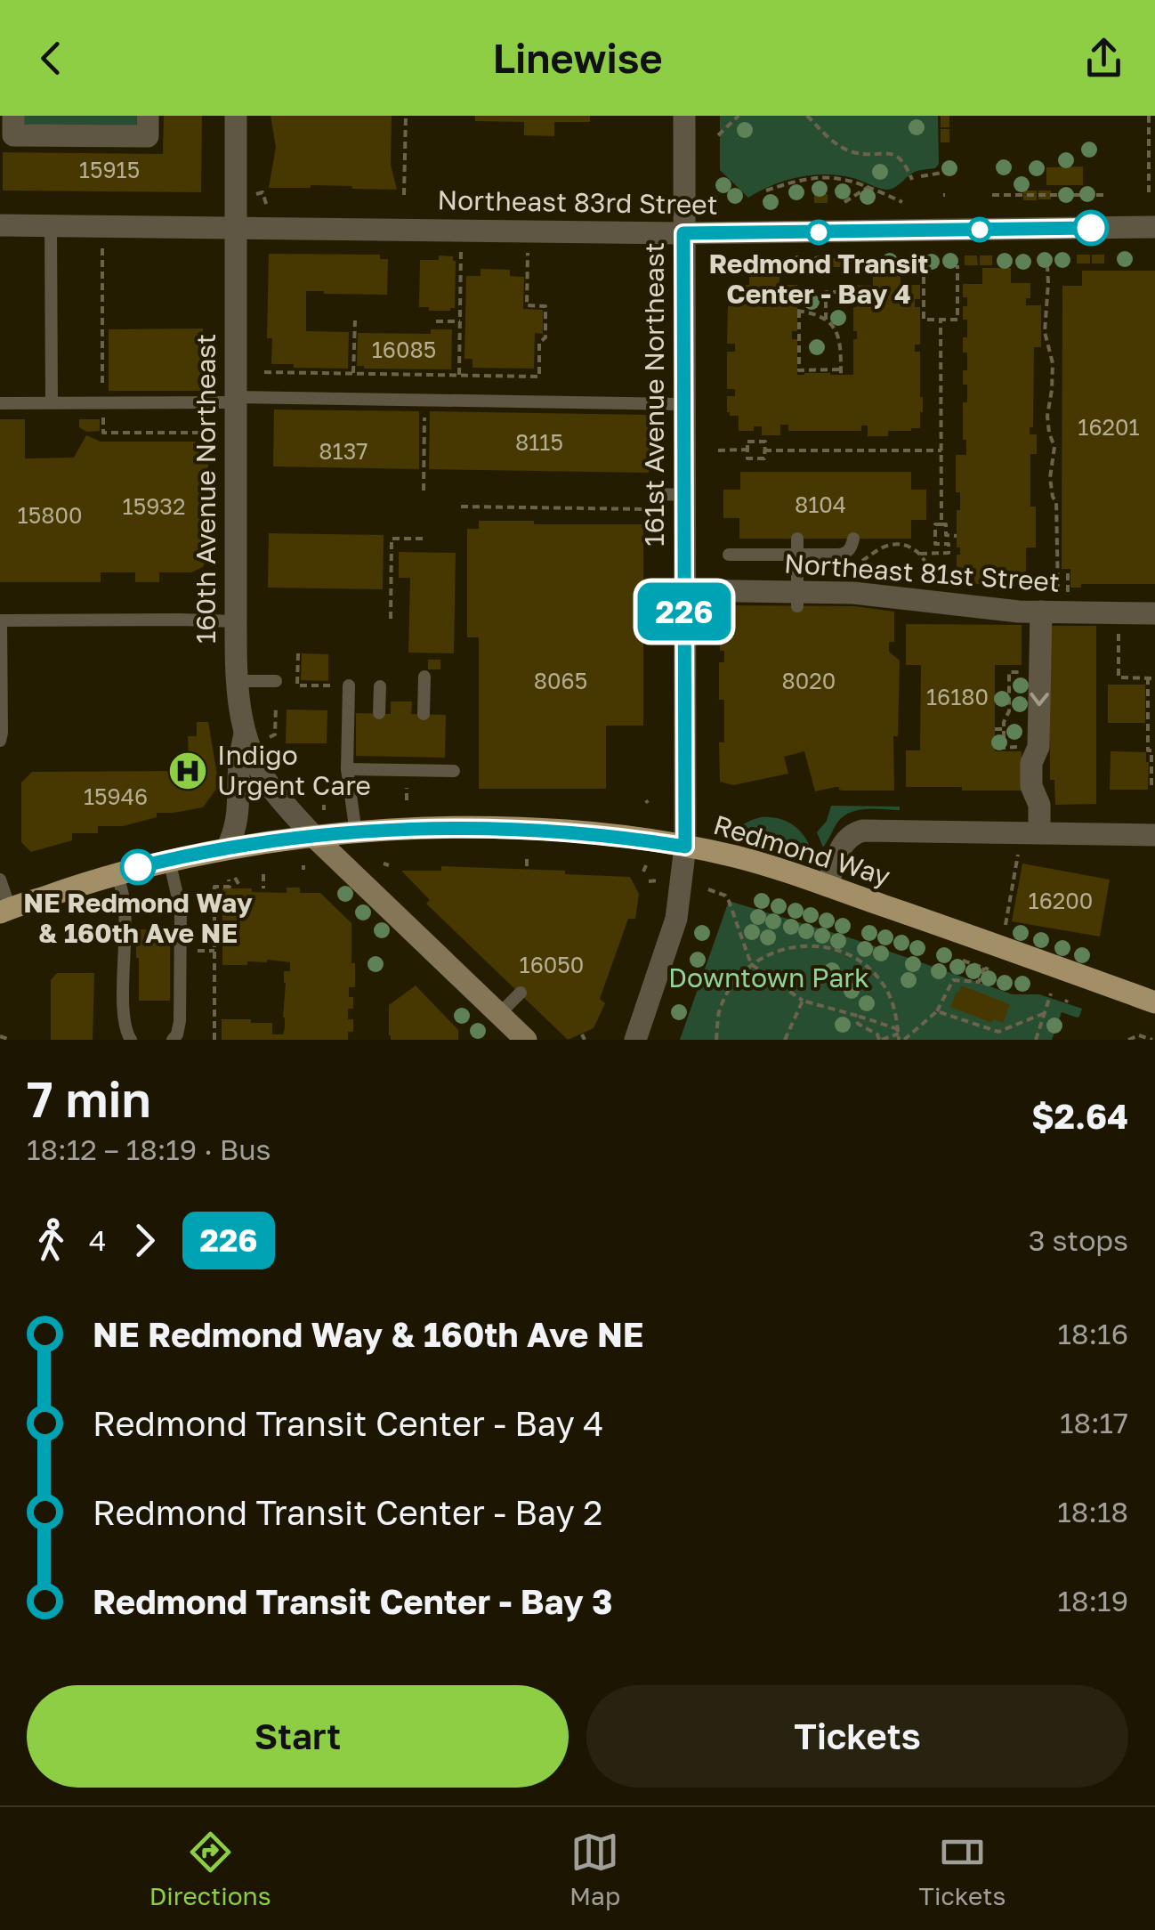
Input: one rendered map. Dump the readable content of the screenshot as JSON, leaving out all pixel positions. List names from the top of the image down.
{
  "streets": {
    "main road": ["Redmond Way"],
    "street": [
      "Northeast 83rd Street",
      "161st Avenue Northeast",
      "160th Avenue Northeast",
      "Northeast 81st Street"
    ]
  },
  "crossings": [
    ["Northeast 83rd Street", "161st Avenue Northeast"],
    ["Northeast 83rd Street", "160th Avenue Northeast"],
    ["161st Avenue Northeast", "Northeast 81st Street"],
    ["161st Avenue Northeast", "Redmond Way"],
    ["160th Avenue Northeast", "Redmond Way"]
  ],
  "parks": ["Downtown Park"],
  "places": {
    "other": ["Redmond Transit Center - Bay 4", "NE Redmond Way & 160th Ave NE"],
    "hospital": ["Indigo Urgent Care"]
  },
  "lines": ["bus line 226"],
  "house_numbers": [
    "15915",
    "16085",
    "16201",
    "8115",
    "8137",
    "8104",
    "15932",
    "15800",
    "8065",
    "8020",
    "16180",
    "15946",
    "16200",
    "16050"
  ],
  "page": {
    "header": "Linewise",
    "on_map": "226",
    "heading": ["7 min", "18:12 – 18:19 · Bus", "$2.64"],
    "legs": ["4", "226", "3 stops"],
    "list": [
      {
        "name": "NE Redmond Way & 160th Ave NE",
        "value": "18:16"
      },
      {
        "name": "Redmond Transit Center - Bay 4",
        "value": "18:17"
      },
      {
        "name": "Redmond Transit Center - Bay 2",
        "value": "18:18"
      },
      {
        "name": "Redmond Transit Center - Bay 3",
        "value": "18:19"
      }
    ],
    "buttons": ["Start", "Tickets"],
    "tabs": ["Directions", "Map", "Tickets"]
  }
}
